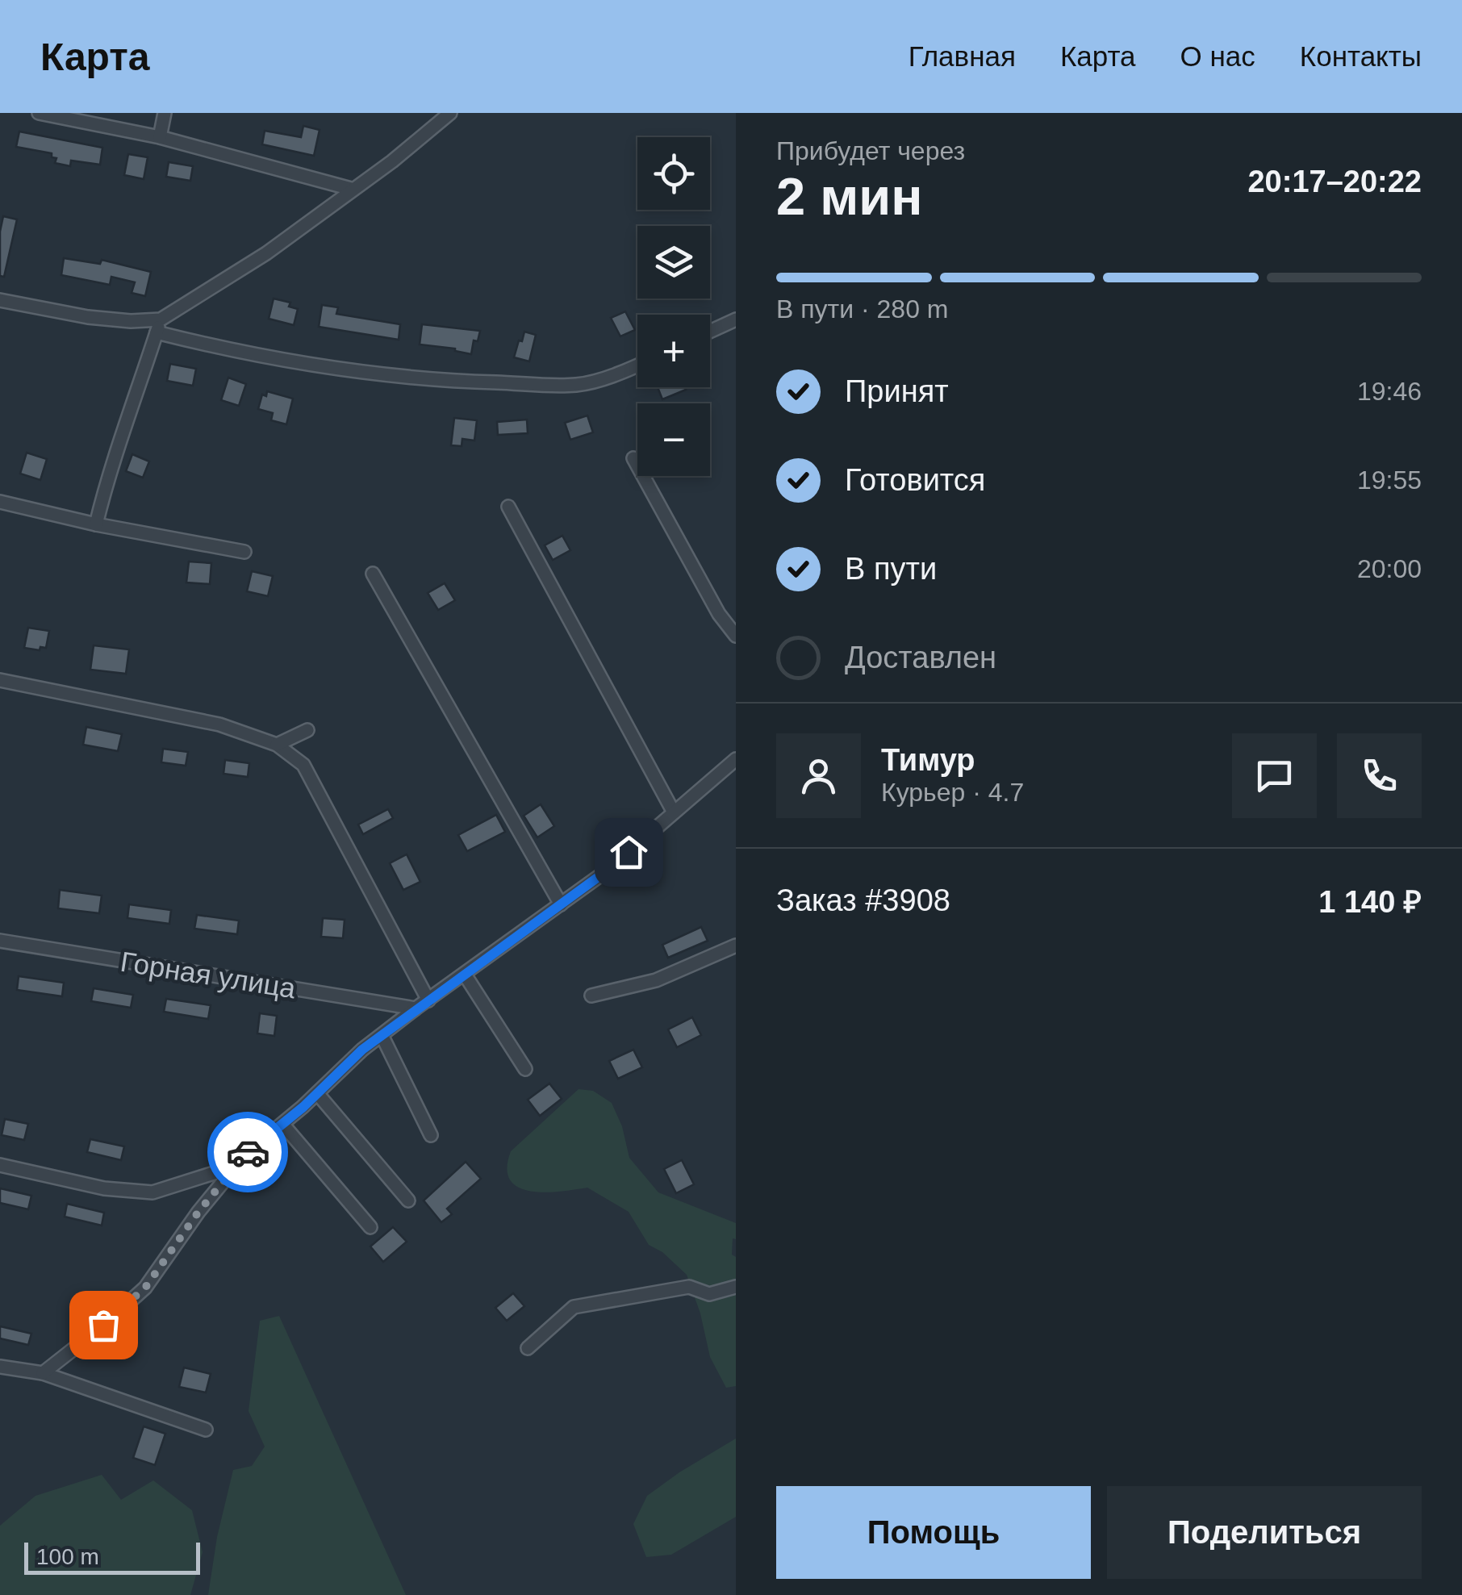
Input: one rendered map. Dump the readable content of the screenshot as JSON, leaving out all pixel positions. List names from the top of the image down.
{
  "streets": {
    "street": ["Горная улица"]
  },
  "scale_bar": "100 m",
  "page": {
    "header": "Карта",
    "nav": [
      "Главная",
      "Карта",
      "О нас",
      "Контакты"
    ],
    "heading": ["2 мин", "Прибудет через", "20:17–20:22"],
    "panel": [
      "Тимур",
      "Курьер · 4.7",
      "Заказ #3908",
      "1 140 ₽"
    ],
    "map_buttons": ["+", "−"],
    "bar": "В пути · 280 m",
    "list": [
      ["Принят", "19:46"],
      ["Готовится", "19:55"],
      ["В пути", "20:00"],
      "Доставлен"
    ],
    "buttons": ["Помощь", "Поделиться"],
    "scale": "100 m"
  }
}
